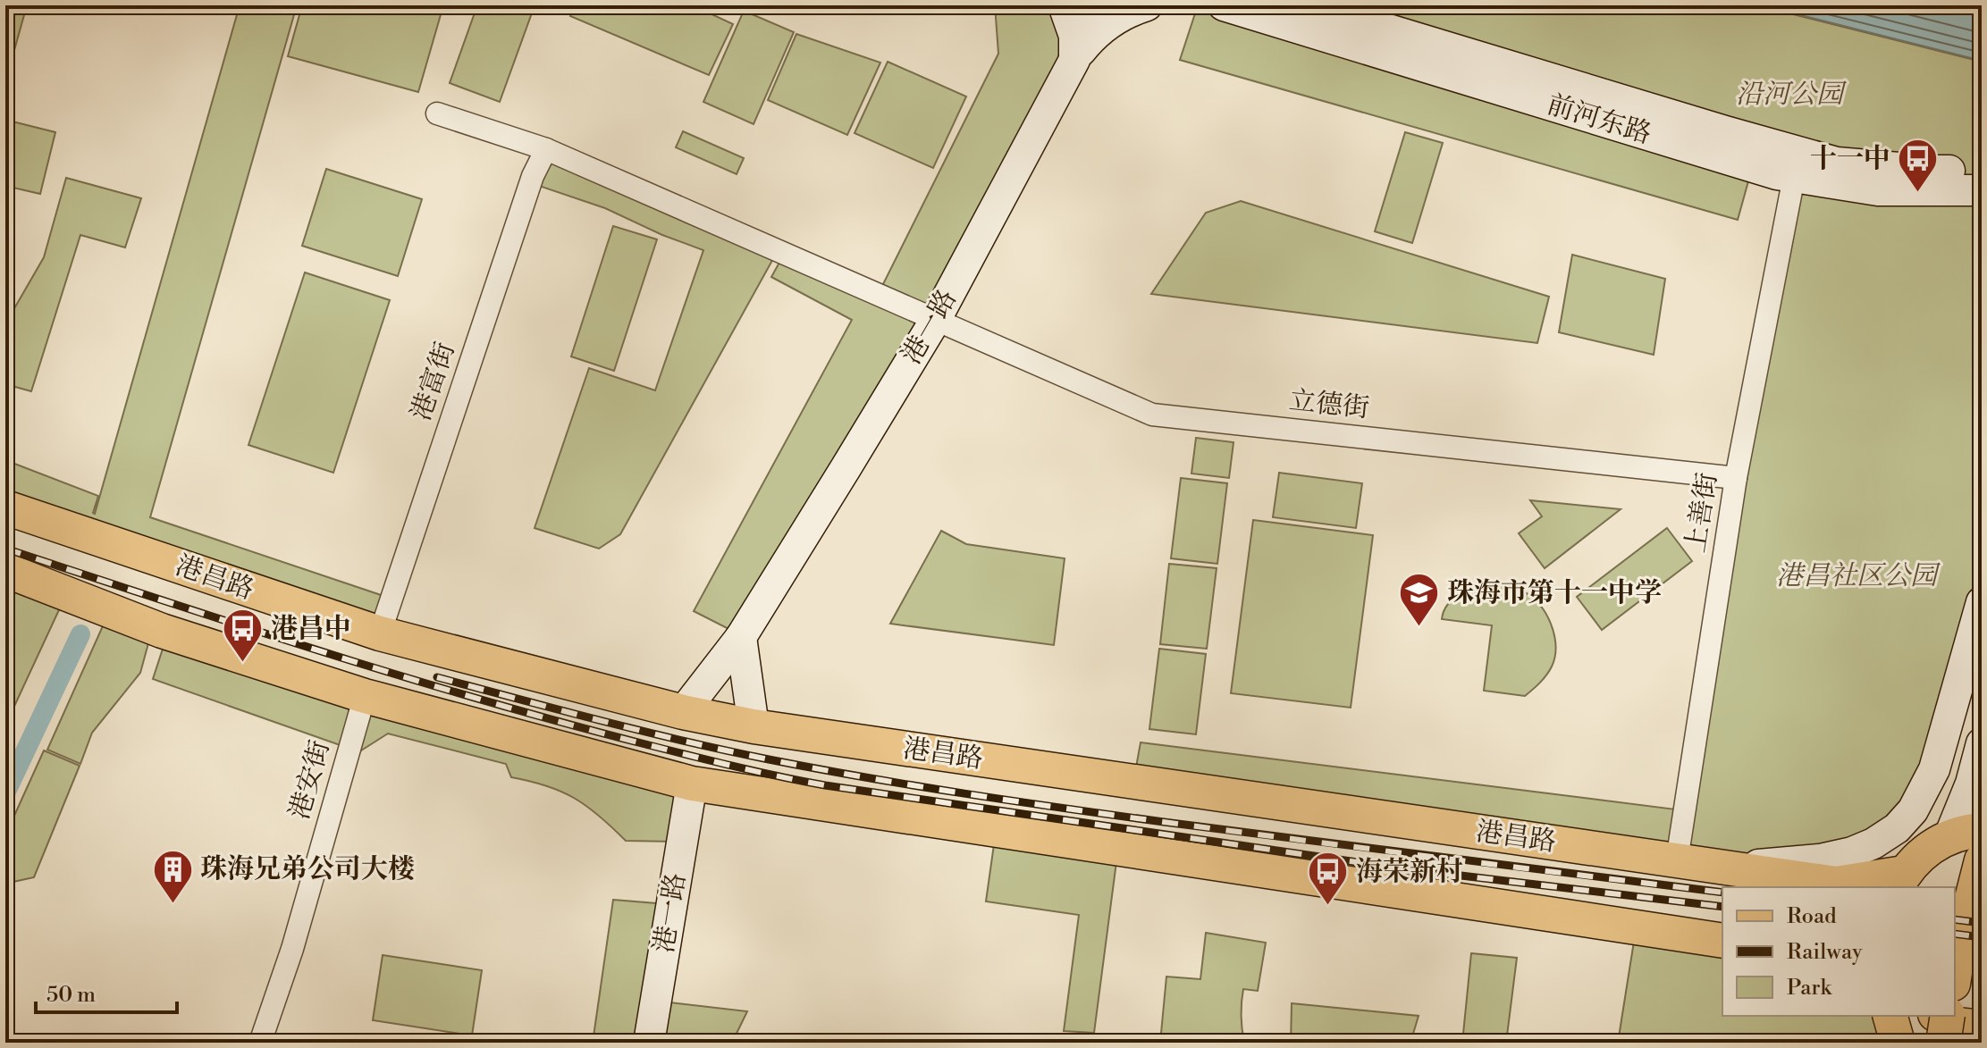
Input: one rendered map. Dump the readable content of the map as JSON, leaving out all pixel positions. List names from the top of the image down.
{
  "streets": {
    "main road": ["前河东路", "港一路", "港昌路"],
    "street": [
      "港富街",
      "立德街",
      "上善街",
      "港安街"
    ]
  },
  "crossings": [
    ["前河东路", "上善街"],
    ["港一路", "立德街"],
    ["港一路", "港昌路"],
    ["港富街", "港昌路"],
    ["立德街", "上善街"],
    ["上善街", "港昌路"]
  ],
  "parks": ["沿河公园", "港昌社区公园"],
  "places": {
    "bus stop": ["十一中", "港昌中", "海荣新村"],
    "school or university": ["珠海市第十一中学"],
    "building": ["珠海兄弟公司大楼"]
  },
  "legend": ["Road", "Railway", "Park"],
  "scale_bar": "50 m"
}
